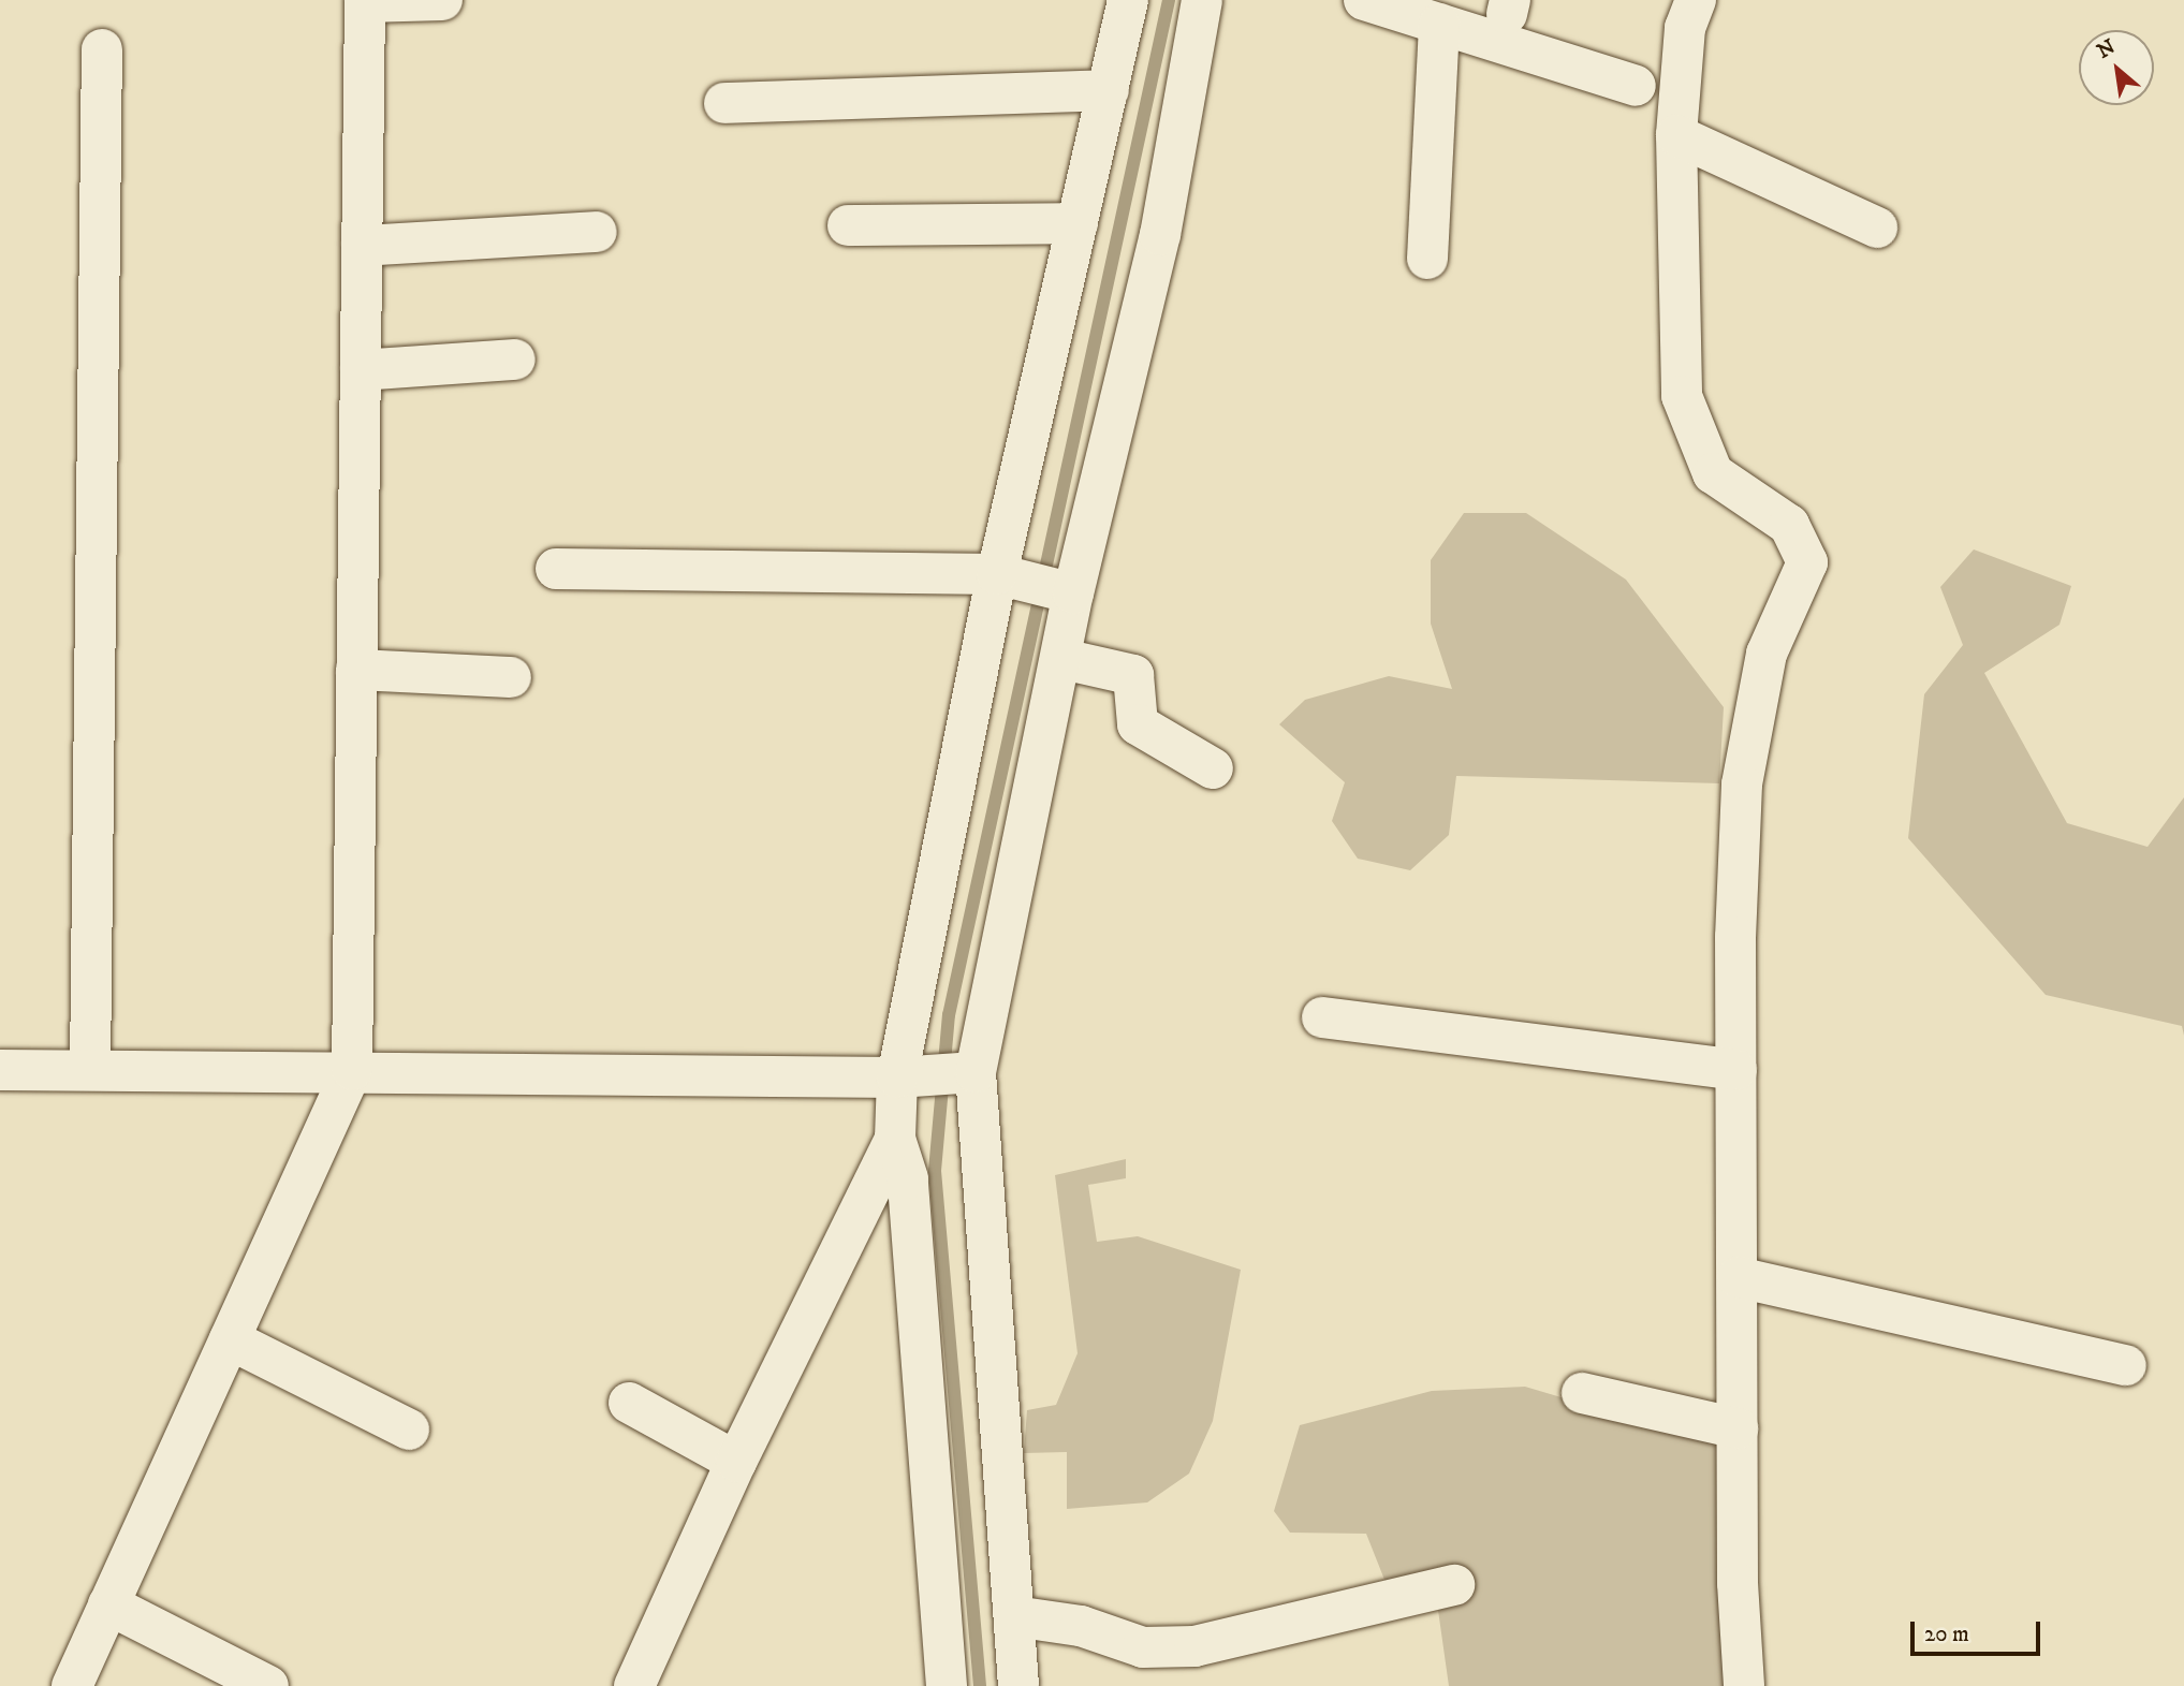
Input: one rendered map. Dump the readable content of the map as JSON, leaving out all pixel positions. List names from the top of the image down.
{
  "scale_bar": "20 m",
  "north": "top left"
}
